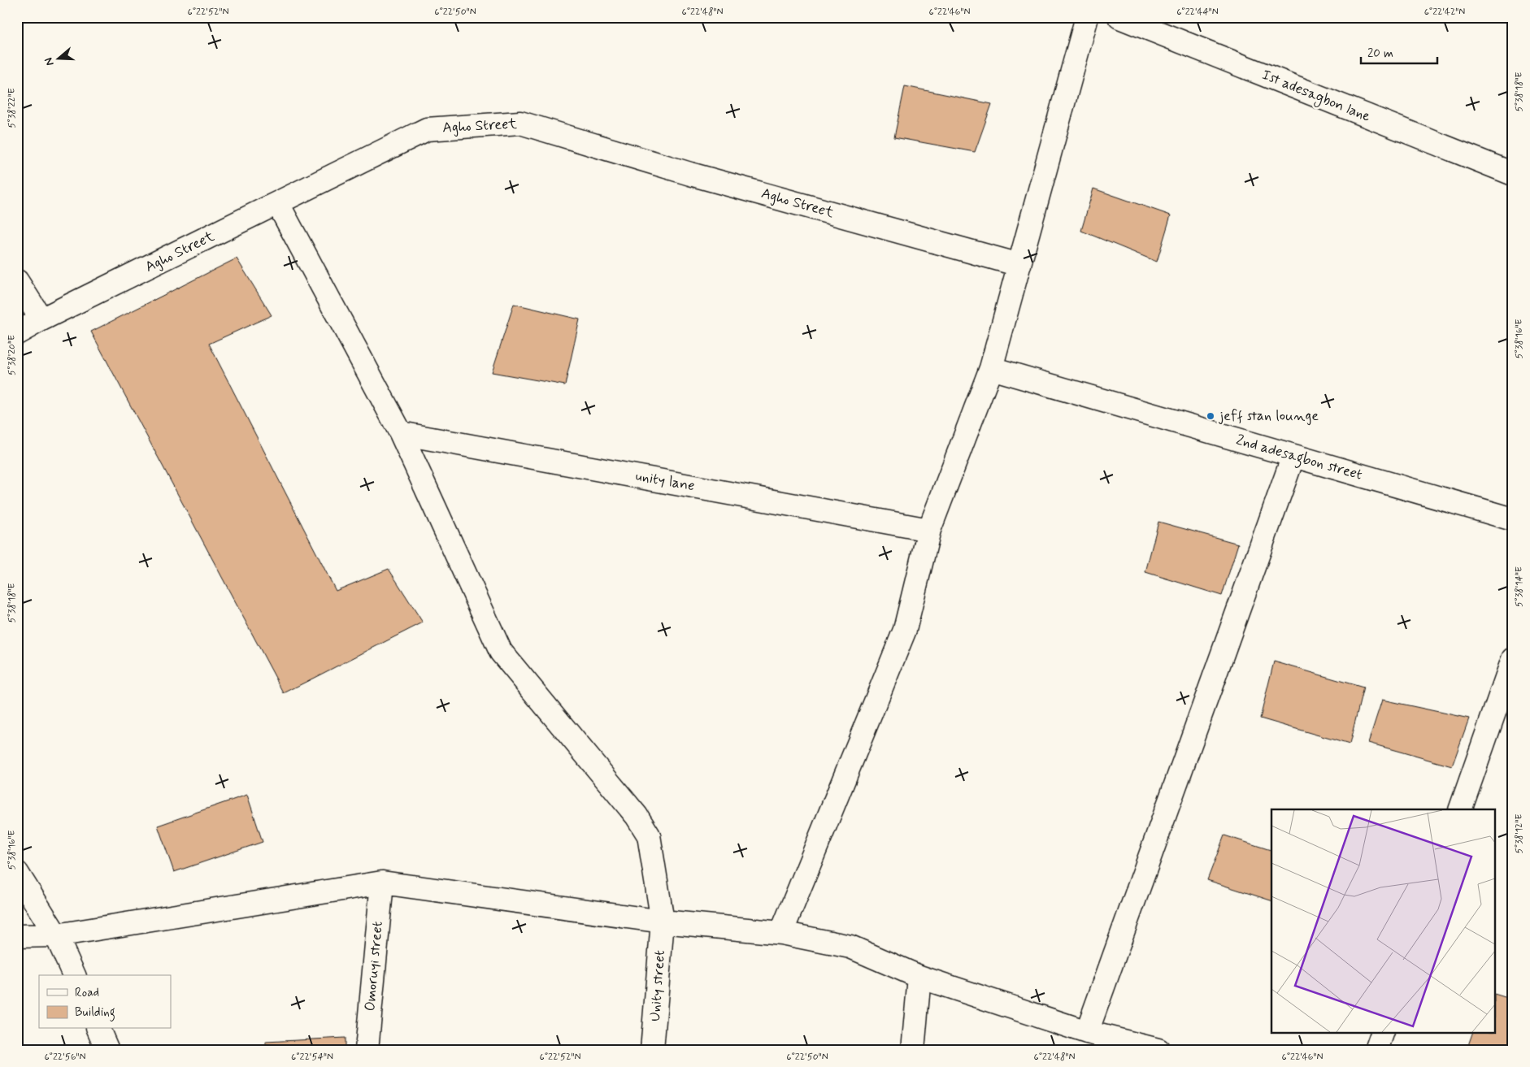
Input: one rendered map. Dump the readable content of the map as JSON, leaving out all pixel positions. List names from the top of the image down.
{
  "streets": {
    "street": [
      "Ist adesagbon lane",
      "Agho Street",
      "2nd adesagbon street",
      "unity lane",
      "Omoruyi street",
      "Unity street"
    ]
  },
  "crossings": [
    ["Agho Street", "Unity street"],
    ["unity lane", "Unity street"]
  ],
  "places": ["jeff stan lounge"],
  "legend": ["Road", "Building"],
  "scale_bar": "20 m",
  "north": "left",
  "coordinates": [
    "6°22'52\"N",
    "6°22'50\"N",
    "6°22'48\"N",
    "6°22'46\"N",
    "6°22'44\"N",
    "6°22'42\"N",
    "5°38'18\"E",
    "5°38'22\"E",
    "5°38'16\"E",
    "5°38'20\"E",
    "5°38'14\"E",
    "5°38'12\"E",
    "6°22'56\"N",
    "6°22'54\"N"
  ]
}
